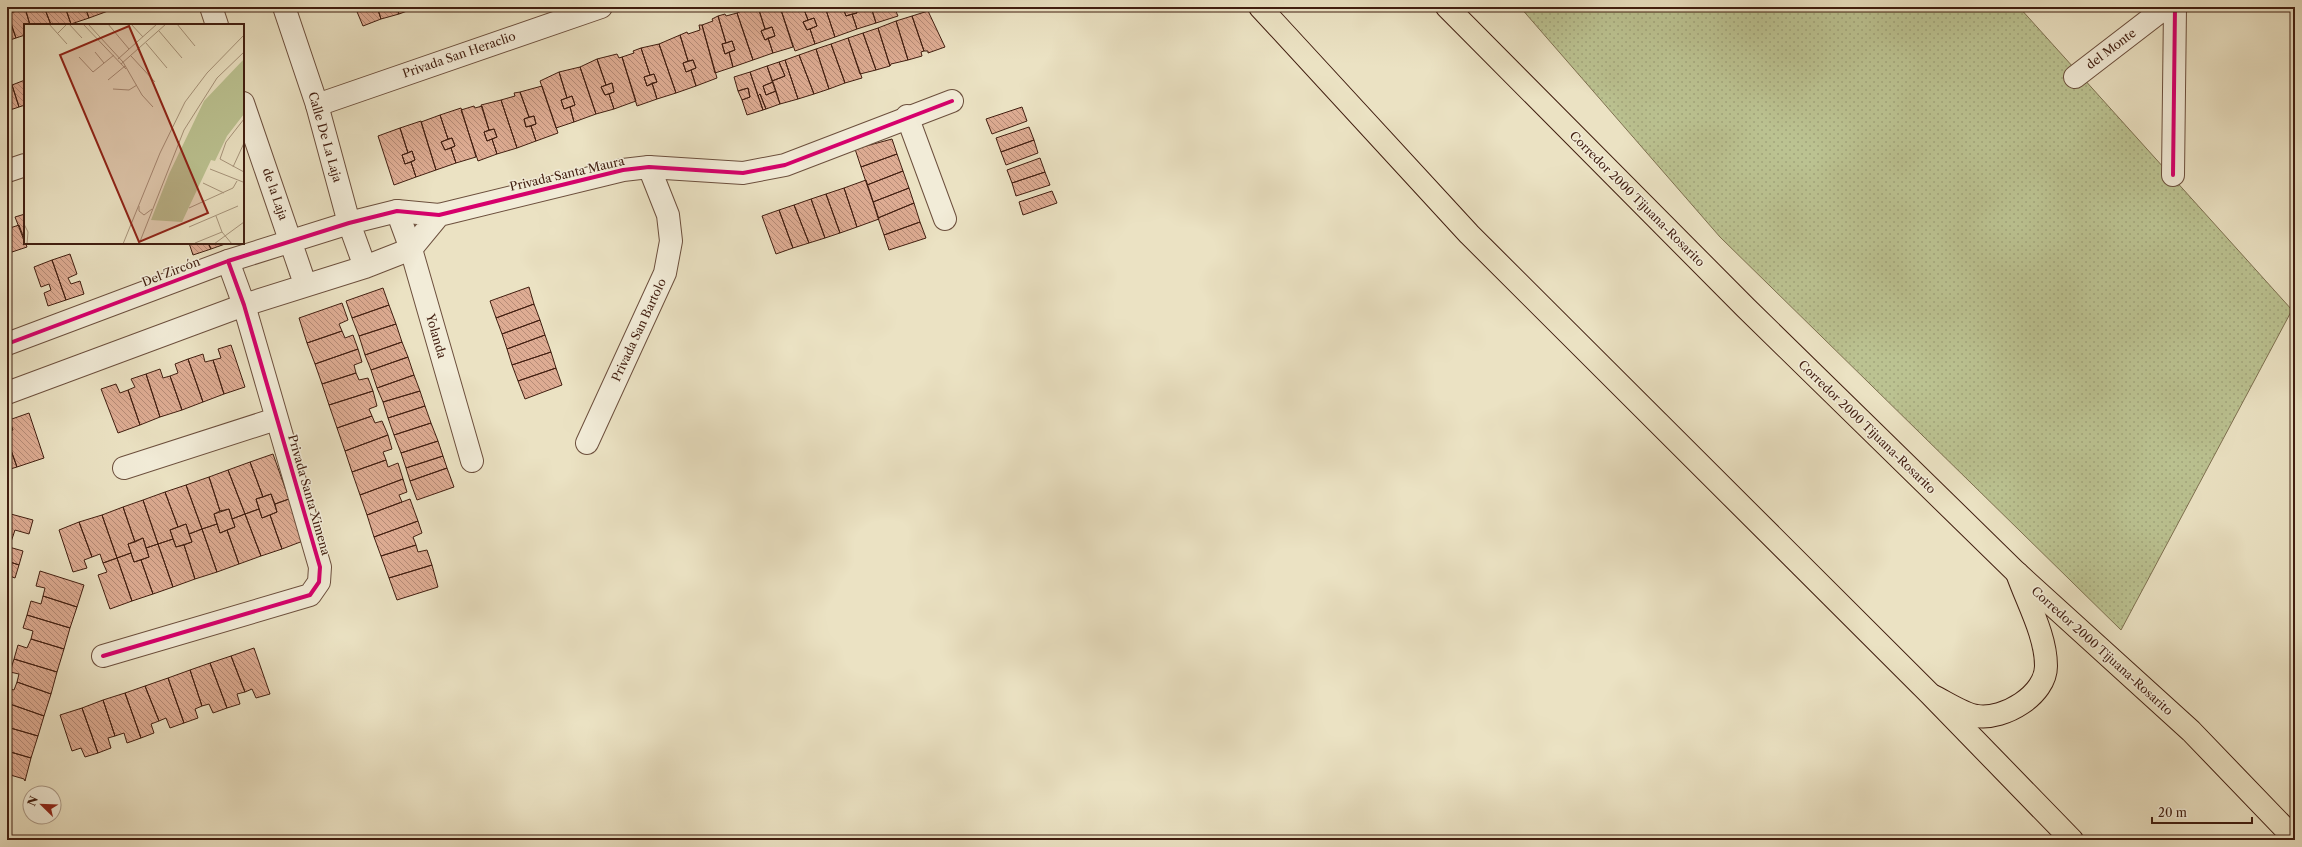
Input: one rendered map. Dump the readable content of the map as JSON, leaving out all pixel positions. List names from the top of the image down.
{
  "streets": {
    "main road": ["Corredor 2000 Tijuana-Rosarito"],
    "street": [
      "del Monte",
      "Privada San Heraclio",
      "Calle De La Laja",
      "Privada Santa Maura",
      "de la Laja",
      "Del Zircón",
      "Privada San Bartolo",
      "Yolanda",
      "Privada Santa Ximena"
    ]
  },
  "crossings": [
    ["Privada San Heraclio", "Calle De La Laja"],
    ["Calle De La Laja", "Del Zircón"],
    ["Privada Santa Maura", "Del Zircón"],
    ["Privada Santa Maura", "Privada San Bartolo"],
    ["de la Laja", "Del Zircón"],
    ["Del Zircón", "Yolanda"],
    ["Del Zircón", "Privada Santa Ximena"]
  ],
  "scale_bar": "20 m",
  "north": "top left"
}
